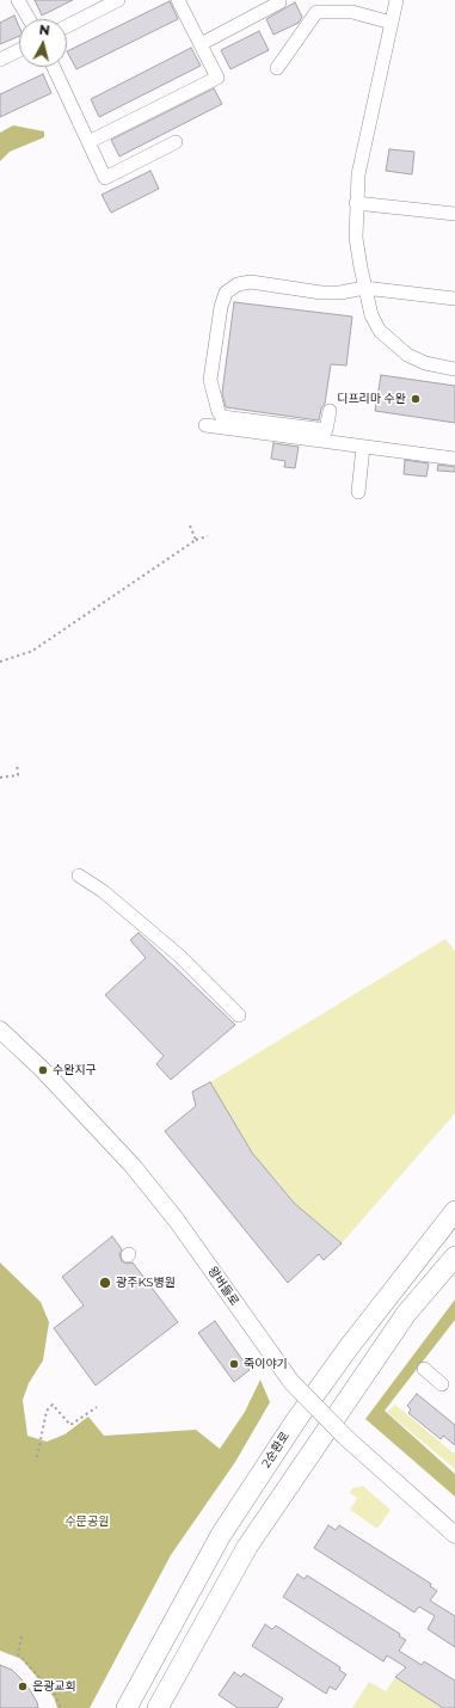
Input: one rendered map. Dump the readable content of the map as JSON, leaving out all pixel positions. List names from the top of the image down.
{
  "streets": {
    "highway": ["2순환로"],
    "main road": ["왕버들로"]
  },
  "parks": ["수문공원"],
  "places": [
    "디프리마 수완",
    "수완지구",
    "광주KS병원",
    "죽이야기",
    "은광교회"
  ],
  "north": "top"
}
